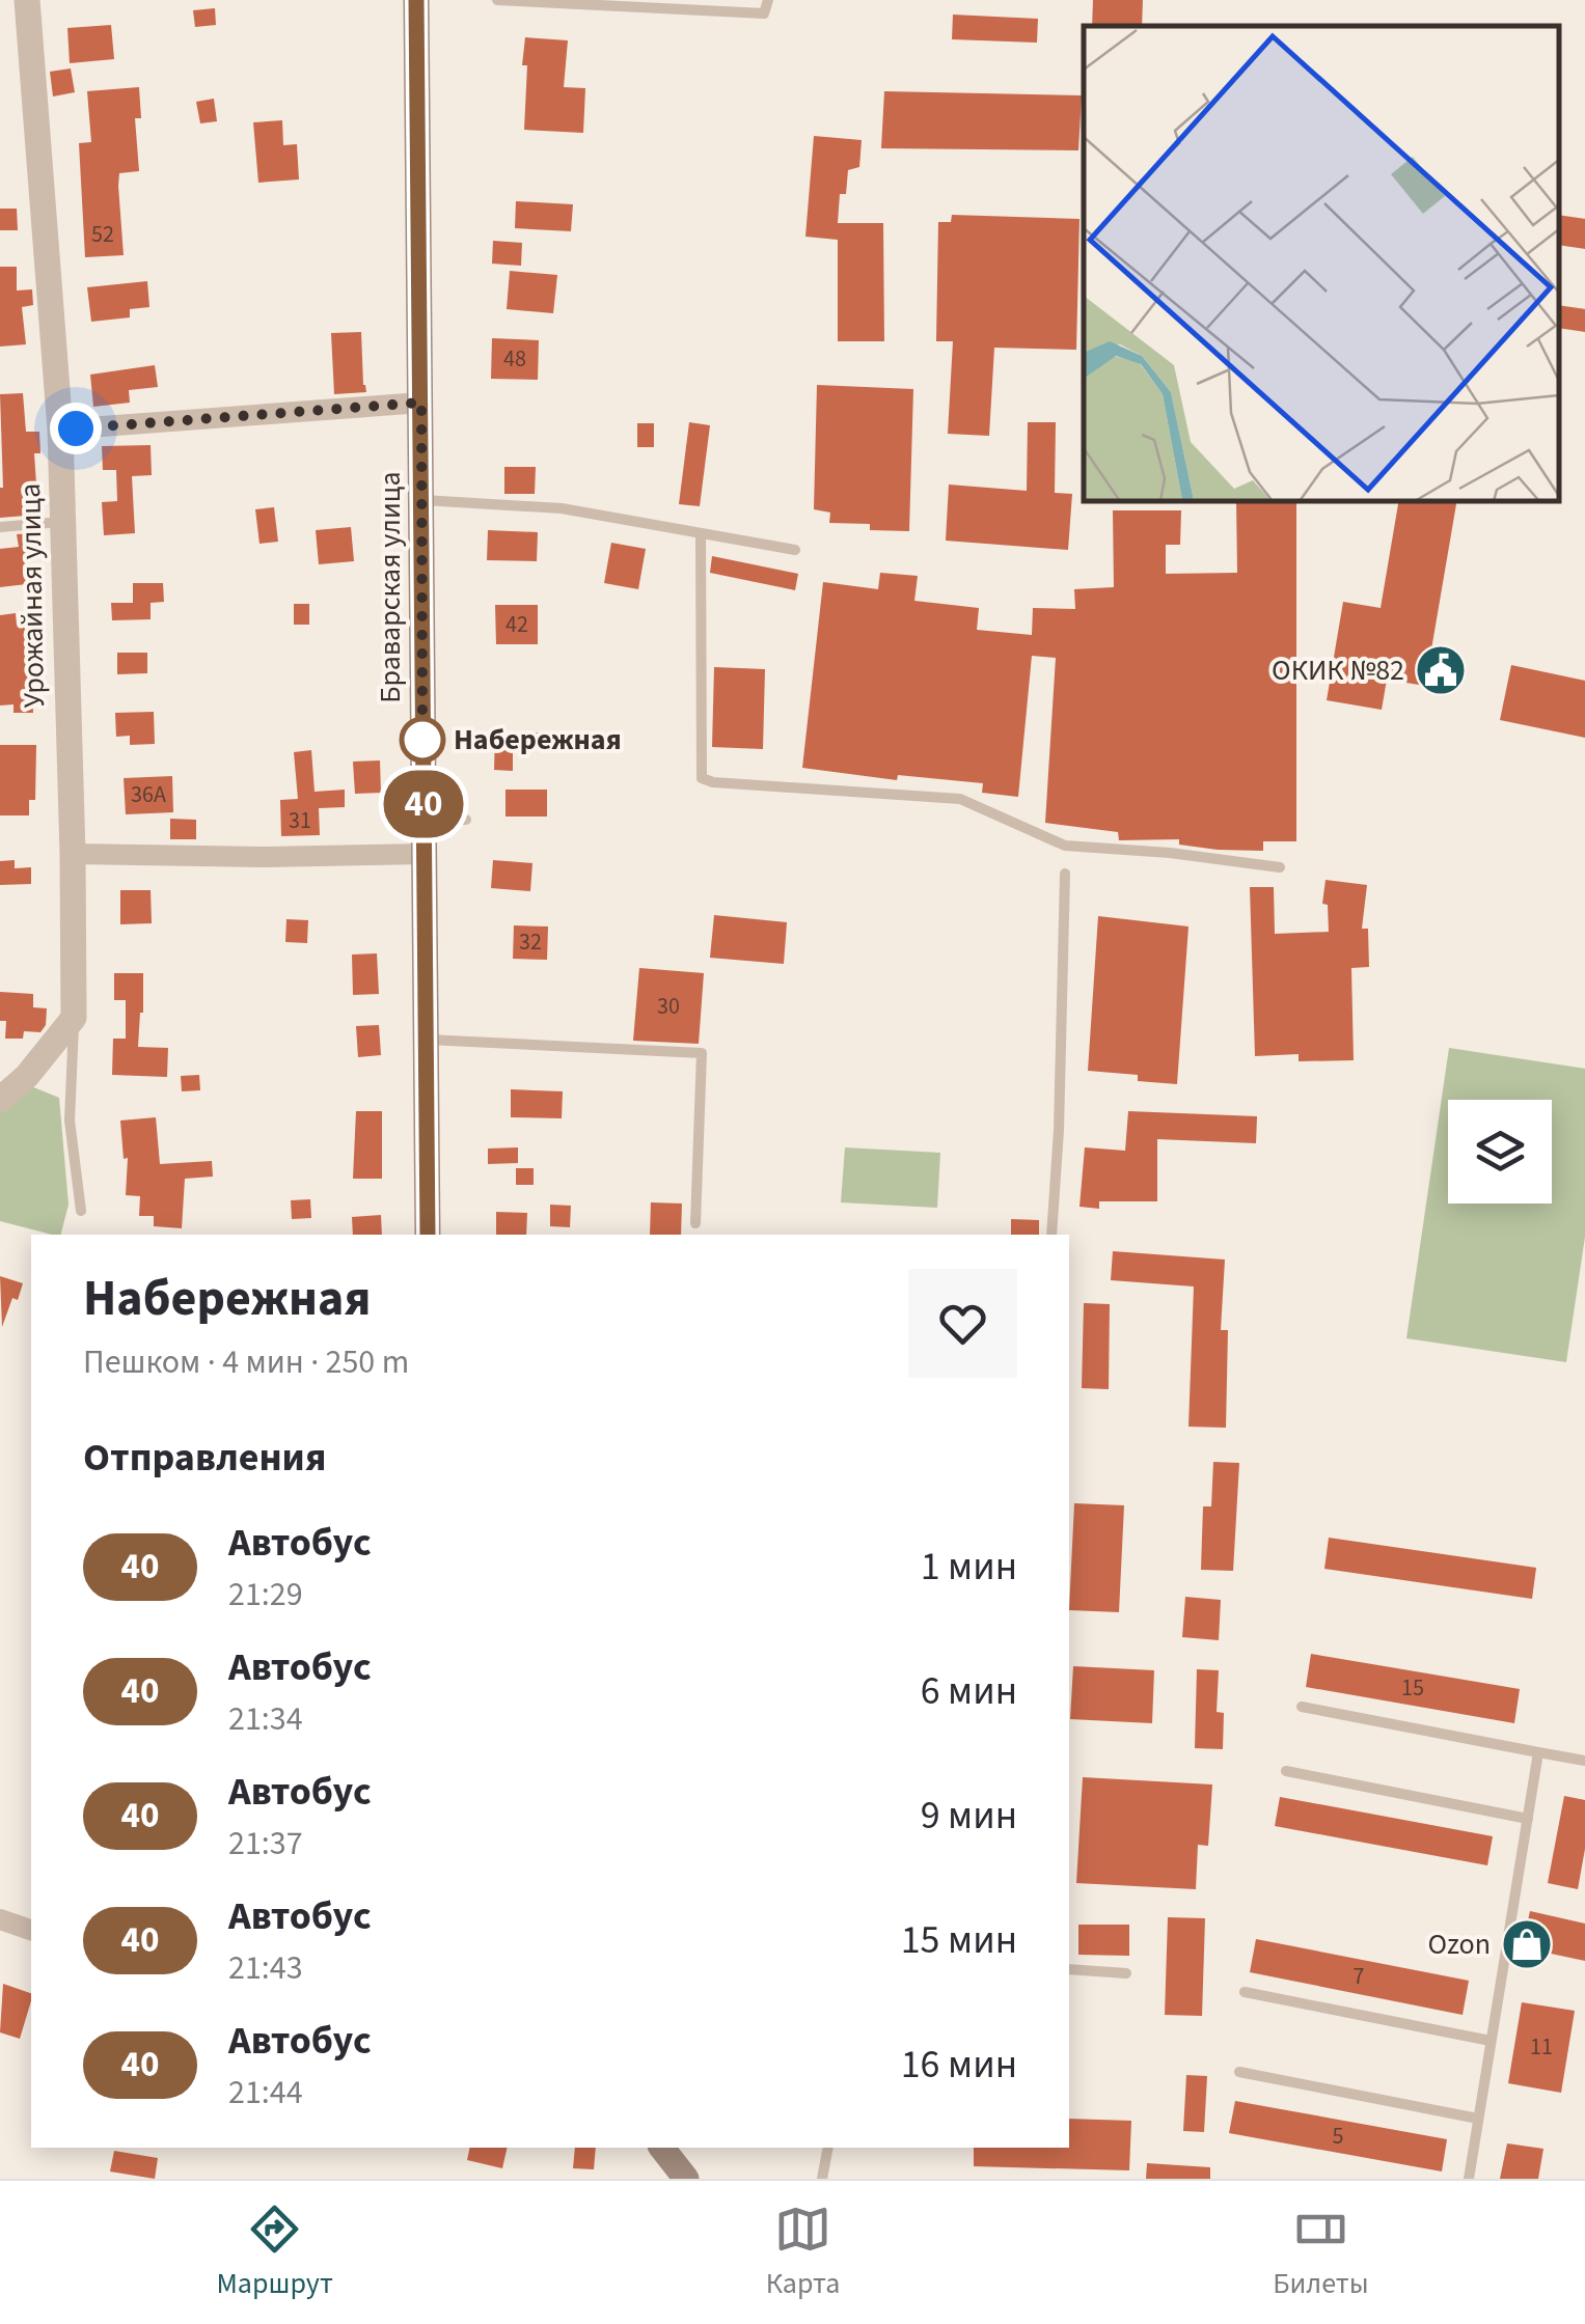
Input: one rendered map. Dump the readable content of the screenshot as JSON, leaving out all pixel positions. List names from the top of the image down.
{
  "streets": {
    "main road": ["Браварская улица"],
    "street": ["Урожайная улица"]
  },
  "places": {
    "public building": ["ОКИК №82"],
    "other": ["Набережная"],
    "shop": ["Ozon"]
  },
  "lines": ["bus line 40"],
  "house_numbers": [
    "52",
    "48",
    "42",
    "36А",
    "31",
    "32",
    "30",
    "15",
    "7",
    "11",
    "5"
  ],
  "page": {
    "on_map": "40",
    "heading": [
      ["Набережная", "Пешком · 4 мин · 250 m"],
      "Отправления"
    ],
    "list": [
      {
        "mark": "40",
        "name": "Автобус",
        "note": "21:29",
        "value": "1 мин"
      },
      {
        "mark": "40",
        "name": "Автобус",
        "note": "21:34",
        "value": "6 мин"
      },
      {
        "mark": "40",
        "name": "Автобус",
        "note": "21:37",
        "value": "9 мин"
      },
      {
        "mark": "40",
        "name": "Автобус",
        "note": "21:43",
        "value": "15 мин"
      },
      {
        "mark": "40",
        "name": "Автобус",
        "note": "21:44",
        "value": "16 мин"
      }
    ],
    "tabs": ["Маршрут", "Карта", "Билеты"]
  }
}
